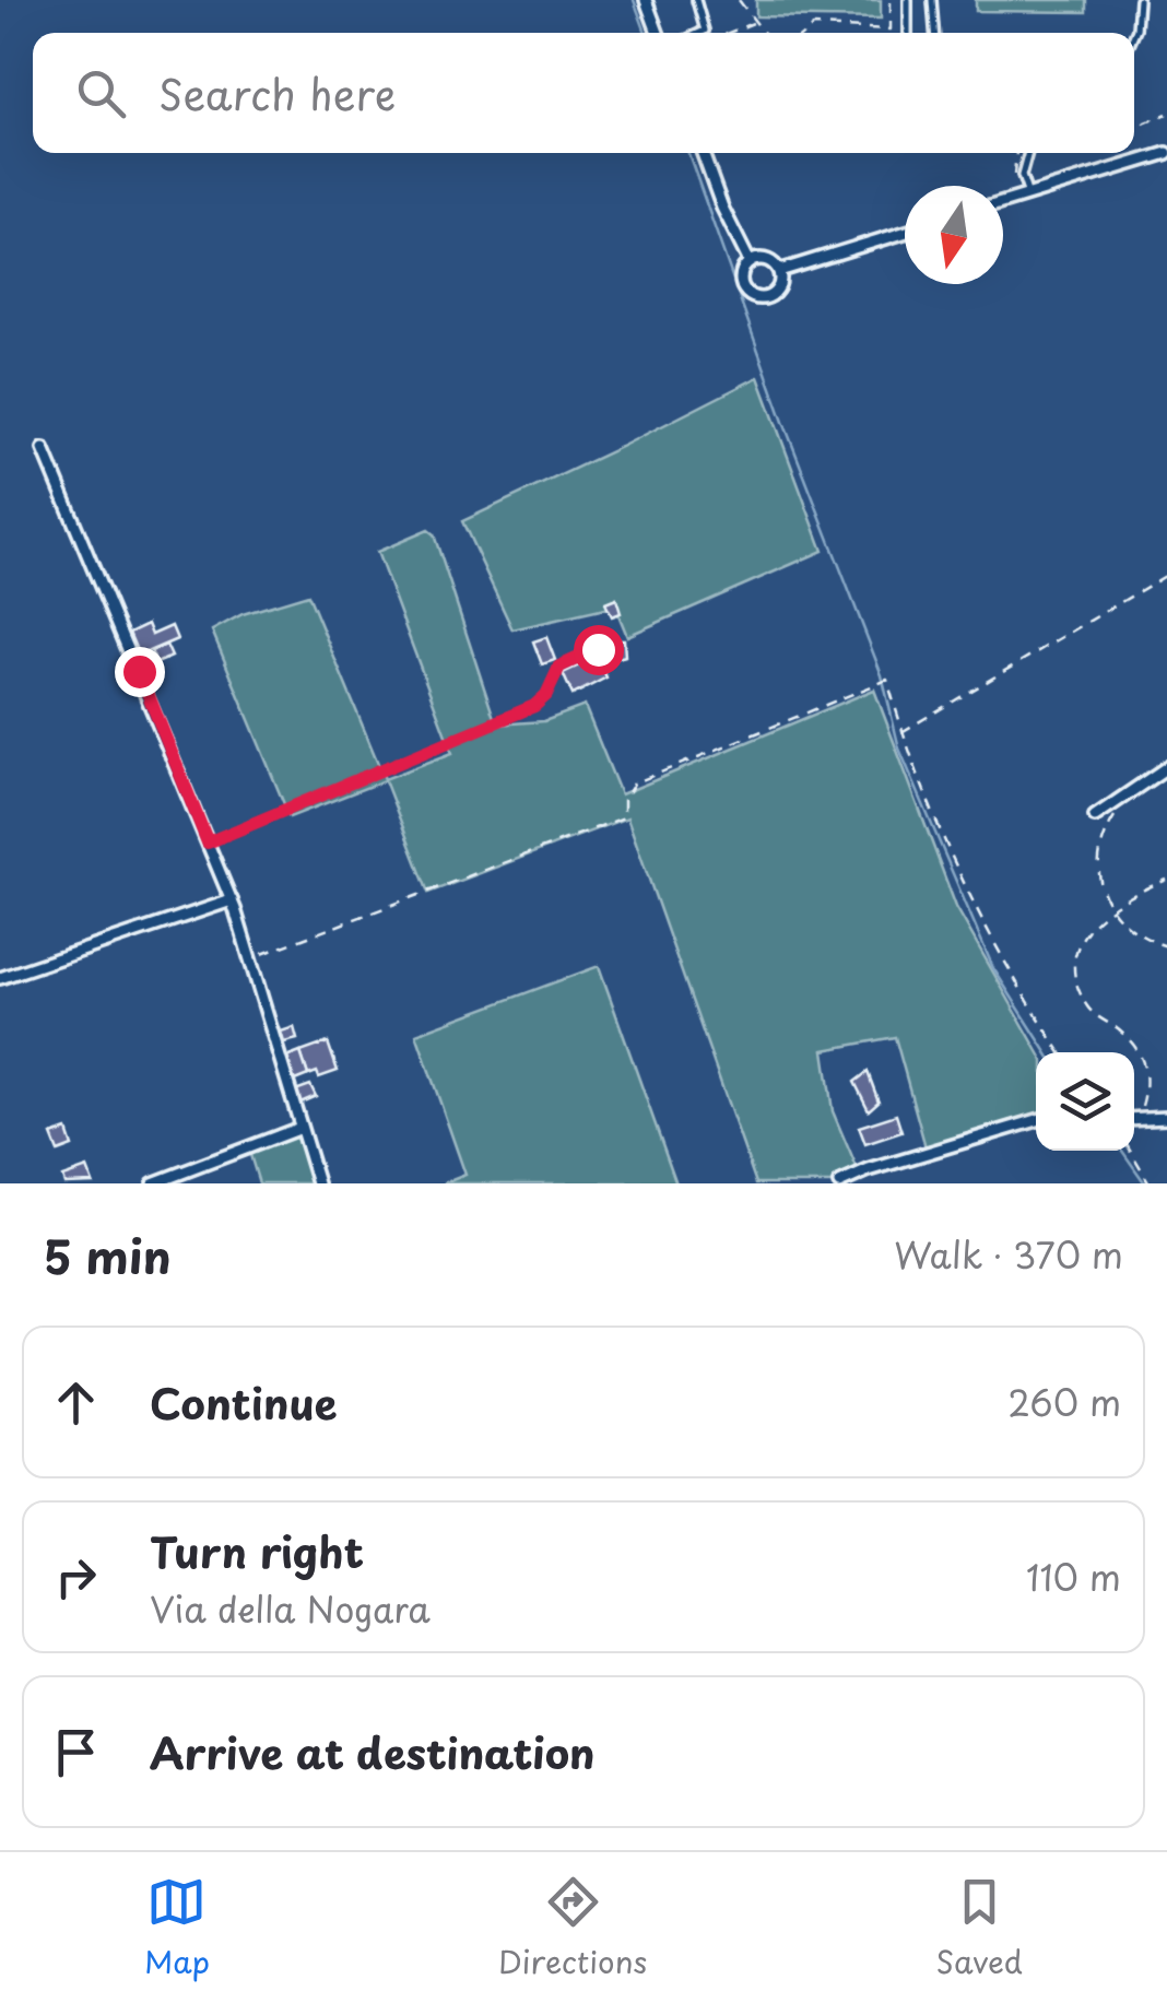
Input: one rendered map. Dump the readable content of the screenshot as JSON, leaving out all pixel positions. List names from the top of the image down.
{
  "north": "bottom",
  "page": {
    "search": "Search here",
    "heading": ["5 min", "Walk · 370 m"],
    "list": [
      ["Continue", "260 m"],
      ["Turn right", "Via della Nogara", "110 m"],
      "Arrive at destination"
    ],
    "nav": ["Map", "Directions", "Saved"]
  }
}
